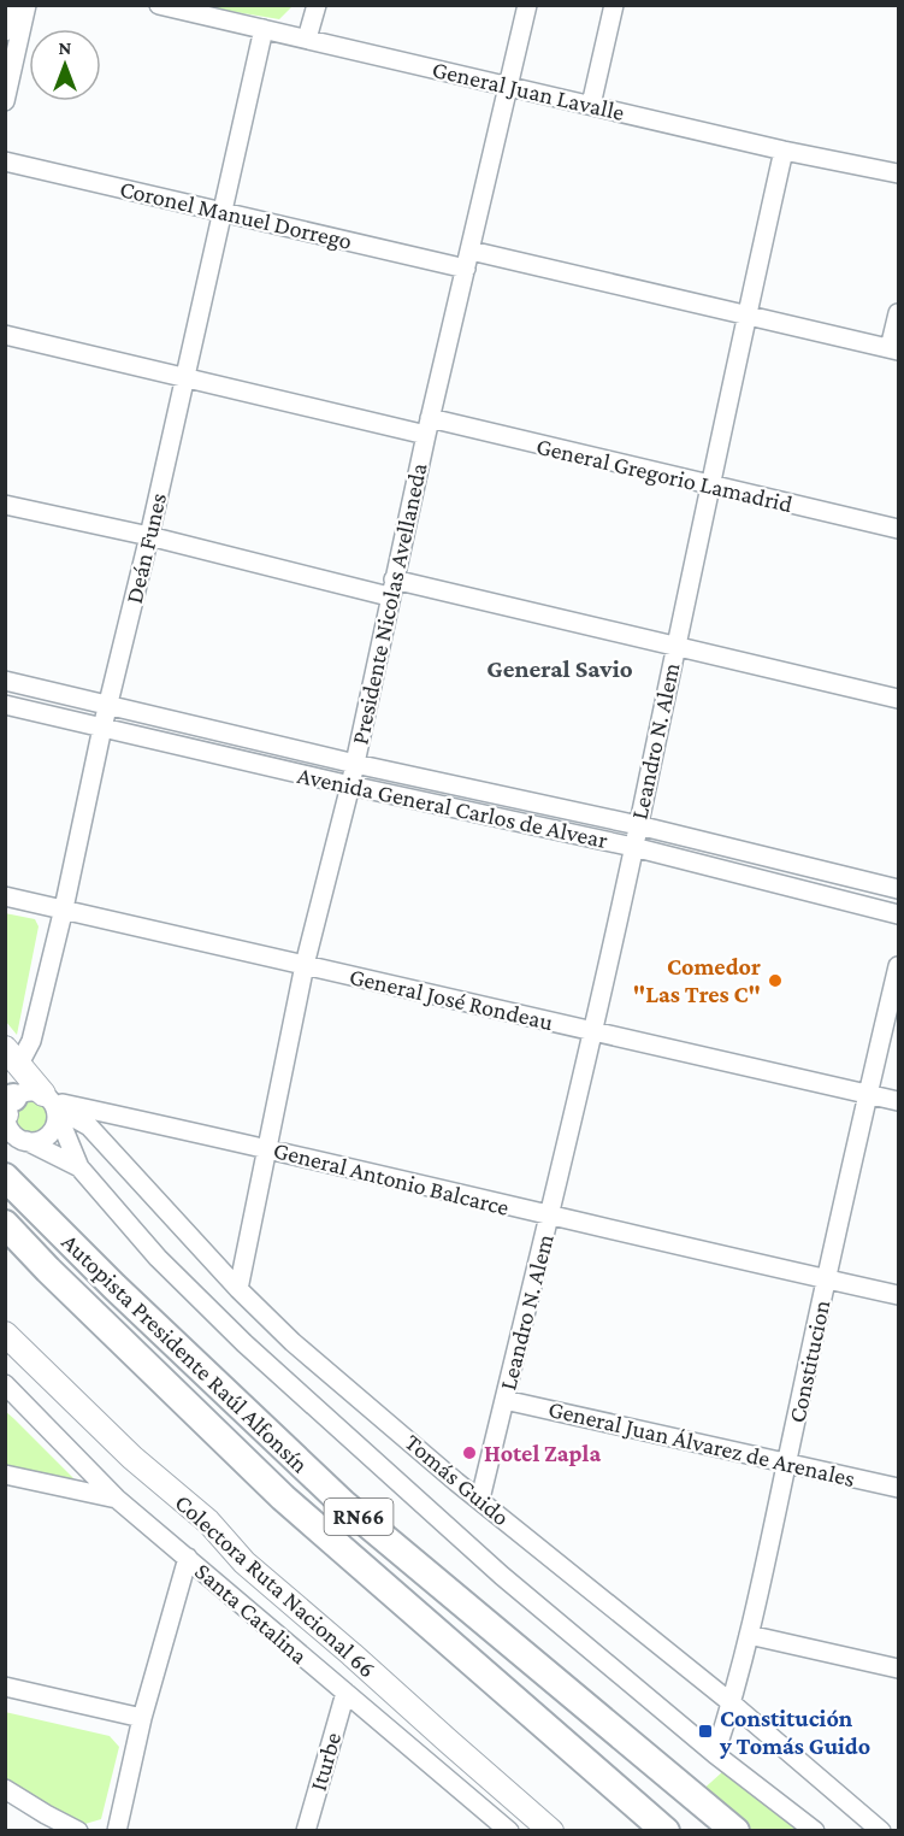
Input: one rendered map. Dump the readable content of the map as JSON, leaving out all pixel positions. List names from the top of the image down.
{
  "streets": {
    "highway": ["Autopista Presidente Raúl Alfonsín", "RN66"],
    "main road": ["Colectora Ruta Nacional 66"],
    "street": [
      "General Juan Lavalle",
      "Coronel Manuel Dorrego",
      "General Gregorio Lamadrid",
      "Deán Funes",
      "Presidente Nicolas Avellaneda",
      "Leandro N. Alem",
      "Avenida General Carlos de Alvear",
      "General José Rondeau",
      "General Antonio Balcarce",
      "Constitucion",
      "General Juan Álvarez de Arenales",
      "Tomás Guido",
      "Santa Catalina",
      "Iturbe"
    ]
  },
  "crossings": [
    ["General Juan Lavalle", "Deán Funes"],
    ["General Juan Lavalle", "Presidente Nicolas Avellaneda"],
    ["General Juan Lavalle", "Leandro N. Alem"],
    ["Coronel Manuel Dorrego", "Deán Funes"],
    ["Coronel Manuel Dorrego", "Presidente Nicolas Avellaneda"],
    ["General Gregorio Lamadrid", "Deán Funes"],
    ["General Gregorio Lamadrid", "Presidente Nicolas Avellaneda"],
    ["General Gregorio Lamadrid", "Leandro N. Alem"],
    ["Deán Funes", "Avenida General Carlos de Alvear"],
    ["Deán Funes", "General José Rondeau"],
    ["Presidente Nicolas Avellaneda", "Avenida General Carlos de Alvear"],
    ["Presidente Nicolas Avellaneda", "General José Rondeau"],
    ["Presidente Nicolas Avellaneda", "General Antonio Balcarce"],
    ["Presidente Nicolas Avellaneda", "Tomás Guido"],
    ["Leandro N. Alem", "Avenida General Carlos de Alvear"],
    ["Leandro N. Alem", "General José Rondeau"],
    ["Leandro N. Alem", "General Antonio Balcarce"],
    ["Leandro N. Alem", "General Juan Álvarez de Arenales"],
    ["Leandro N. Alem", "Tomás Guido"],
    ["General José Rondeau", "Constitucion"],
    ["General Antonio Balcarce", "Constitucion"],
    ["General Antonio Balcarce", "Tomás Guido"],
    ["Constitucion", "General Juan Álvarez de Arenales"],
    ["Constitucion", "Tomás Guido"],
    ["Santa Catalina", "Iturbe"]
  ],
  "districts": ["General Savio"],
  "places": {
    "other": ["Comedor \"Las Tres C\"", "Hotel Zapla"],
    "transit": ["Constitución y Tomás Guido"]
  },
  "north": "top"
}
